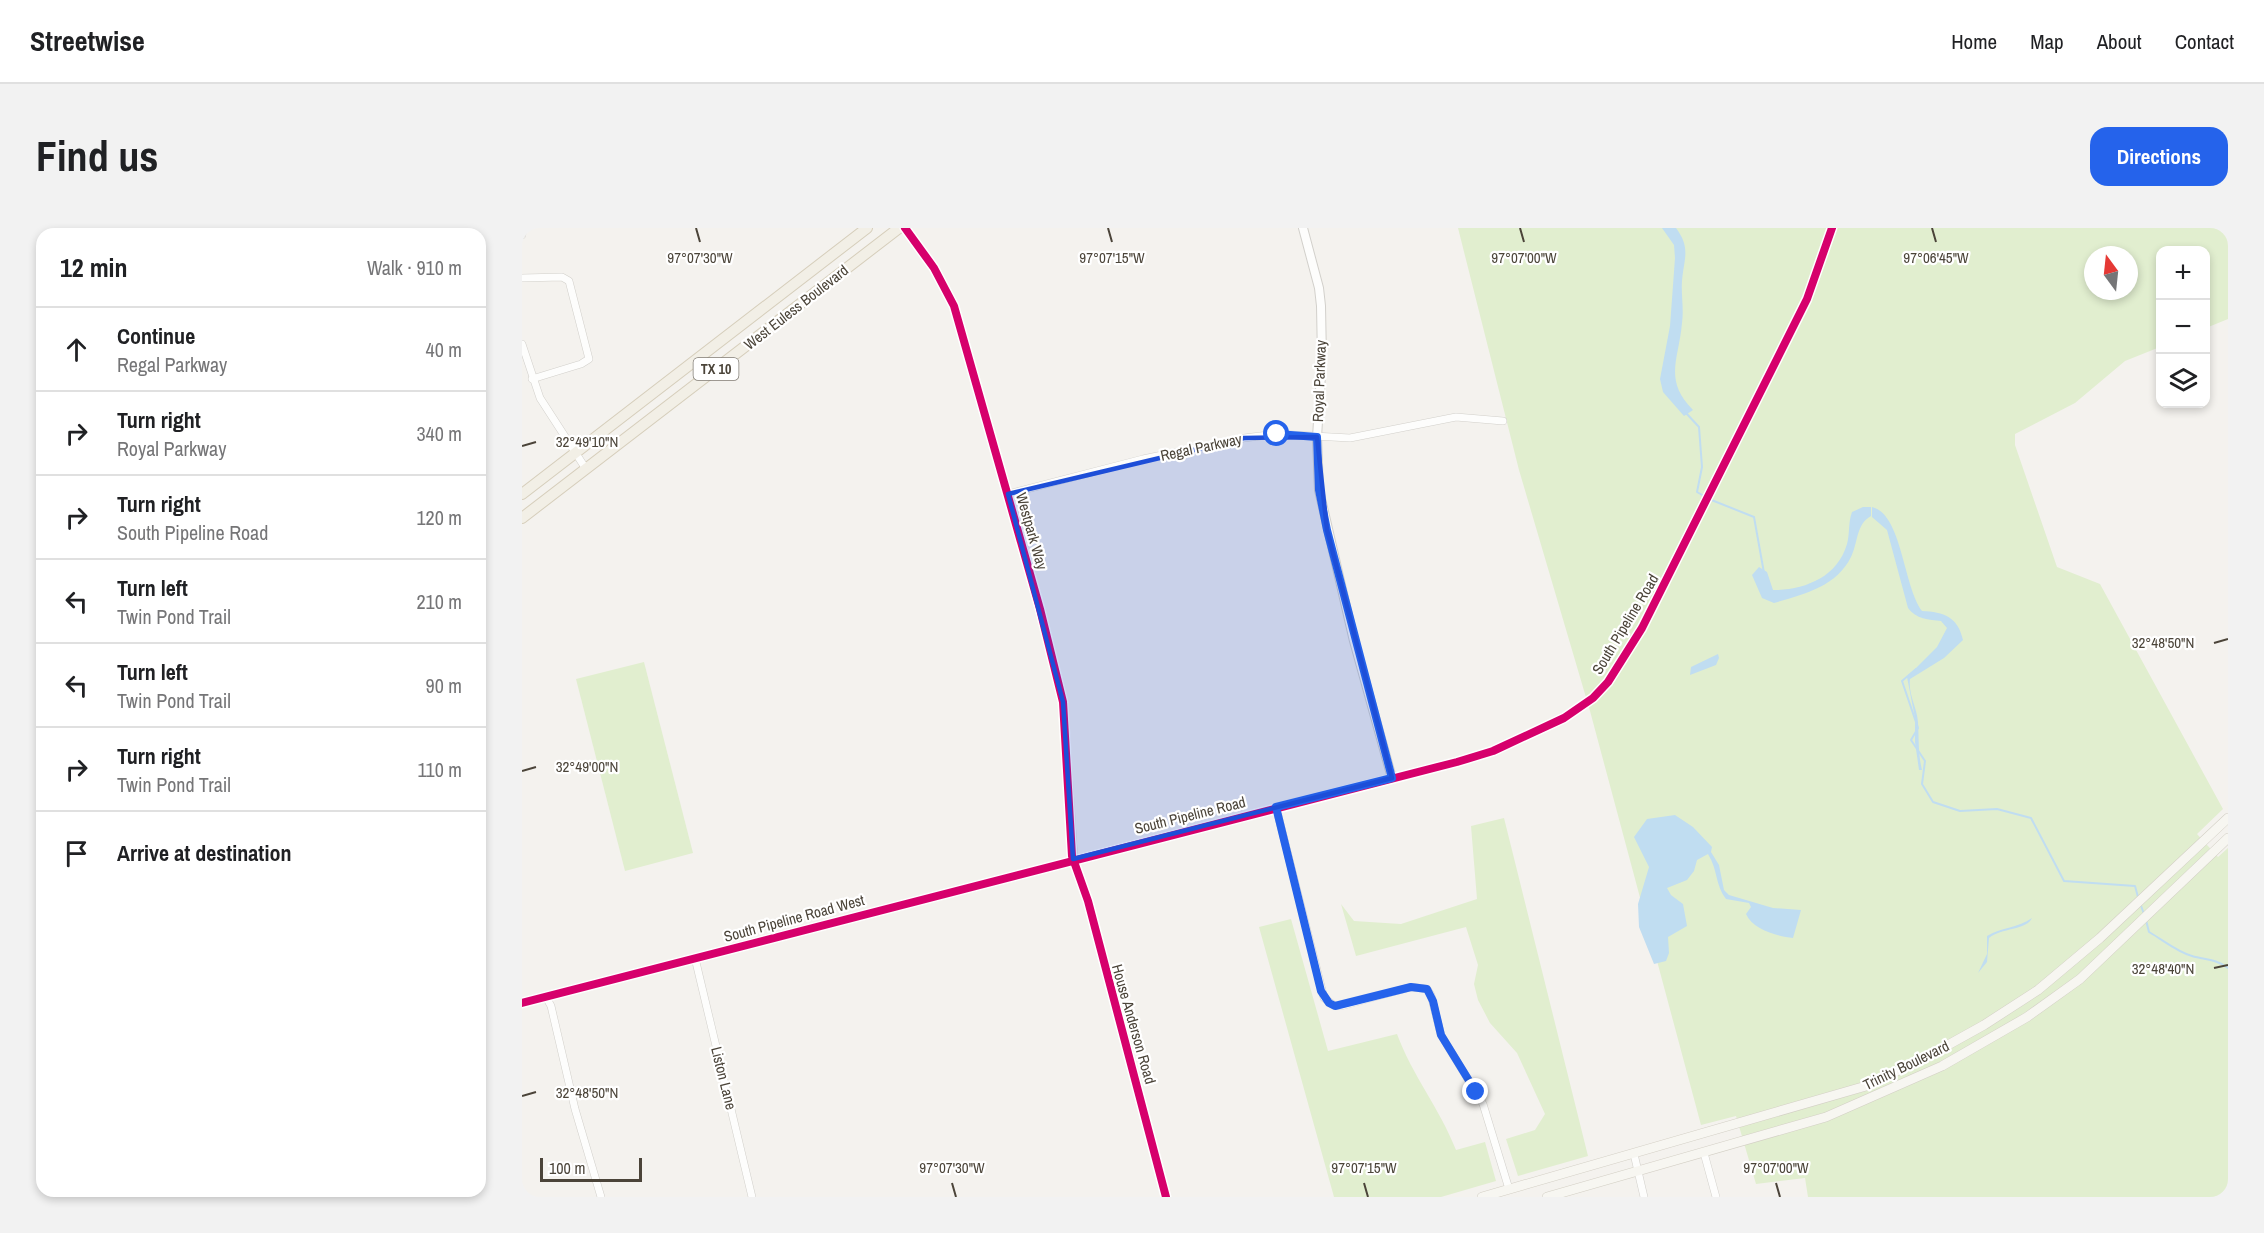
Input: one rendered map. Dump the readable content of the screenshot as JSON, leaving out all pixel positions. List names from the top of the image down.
{
  "streets": {
    "main road": ["West Euless Boulevard", "TX 10", "Trinity Boulevard"],
    "street": [
      "Royal Parkway",
      "Regal Parkway",
      "Westpark Way",
      "South Pipeline Road",
      "South Pipeline Road West",
      "House Anderson Road",
      "Liston Lane"
    ]
  },
  "crossings": [
    ["Royal Parkway", "Regal Parkway"],
    ["Royal Parkway", "South Pipeline Road"],
    ["Regal Parkway", "Westpark Way"],
    ["Westpark Way", "South Pipeline Road"],
    ["Westpark Way", "South Pipeline Road West"],
    ["Westpark Way", "House Anderson Road"],
    ["South Pipeline Road", "South Pipeline Road West"],
    ["South Pipeline Road", "House Anderson Road"],
    ["South Pipeline Road West", "House Anderson Road"],
    ["South Pipeline Road West", "Liston Lane"]
  ],
  "scale_bar": "100 m",
  "north": "top",
  "page": {
    "header": "Streetwise",
    "nav": [
      "Home",
      "Map",
      "About",
      "Contact"
    ],
    "buttons": "Directions",
    "title": "Find us",
    "heading": ["12 min", "Walk · 910 m"],
    "map_buttons": ["+", "−"],
    "list": [
      ["Continue", "Regal Parkway", "40 m"],
      ["Turn right", "Royal Parkway", "340 m"],
      ["Turn right", "South Pipeline Road", "120 m"],
      ["Turn left", "Twin Pond Trail", "210 m"],
      ["Turn left", "Twin Pond Trail", "90 m"],
      ["Turn right", "Twin Pond Trail", "110 m"],
      "Arrive at destination"
    ],
    "scale": "100 m"
  },
  "coordinates": [
    "97°07'30\"W",
    "97°07'15\"W",
    "97°07'00\"W",
    "97°06'45\"W",
    "32°49'10\"N",
    "32°48'50\"N",
    "32°49'00\"N",
    "32°48'40\"N"
  ]
}
